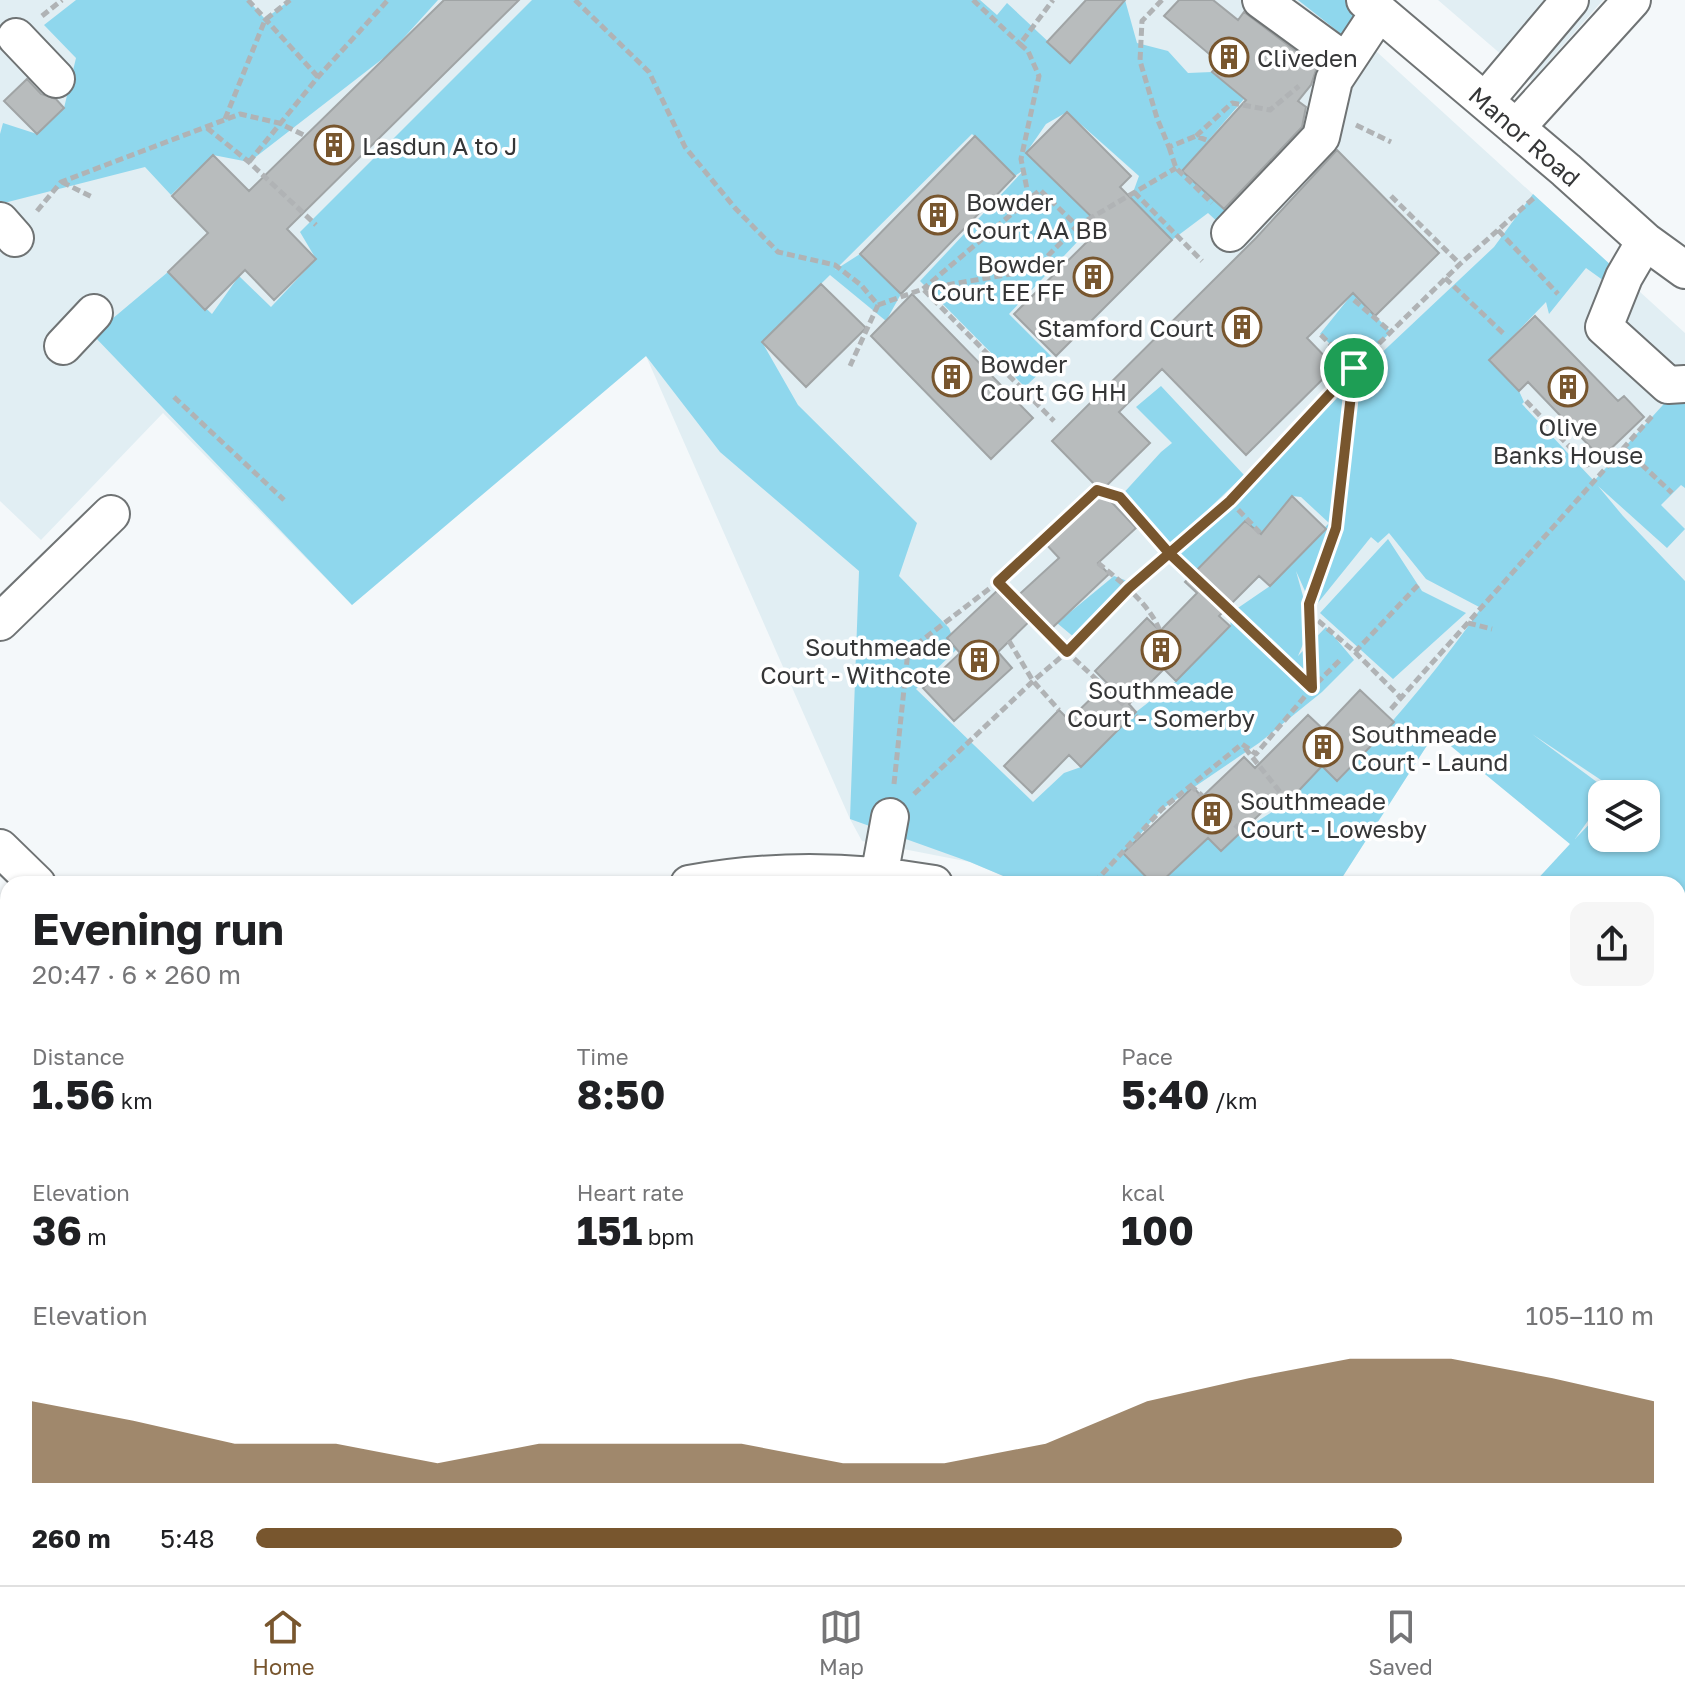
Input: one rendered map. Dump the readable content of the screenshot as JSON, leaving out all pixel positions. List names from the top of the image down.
{
  "streets": {
    "street": ["Manor Road"]
  },
  "places": {
    "building": [
      "Cliveden",
      "Lasdun A to J",
      "Bowder Court AA BB",
      "Bowder Court EE FF",
      "Stamford Court",
      "Bowder Court GG HH",
      "Olive Banks House",
      "Southmeade Court - Somerby",
      "Southmeade Court - Withcote",
      "Southmeade Court - Laund",
      "Southmeade Court - Lowesby"
    ]
  },
  "page": {
    "heading": ["Evening run", "20:47 · 6 × 260 m"],
    "stats": [
      ["Distance", "1.56 km"],
      ["Time", "8:50"],
      ["Pace", "5:40 /km"],
      ["Elevation", "36 m"],
      ["Heart rate", "151 bpm"],
      ["kcal", "100"]
    ],
    "chart": ["Elevation", "105–110 m"],
    "list": [
      {
        "name": "260 m",
        "note": "5:48"
      }
    ],
    "tabs": ["Home", "Map", "Saved"]
  }
}
